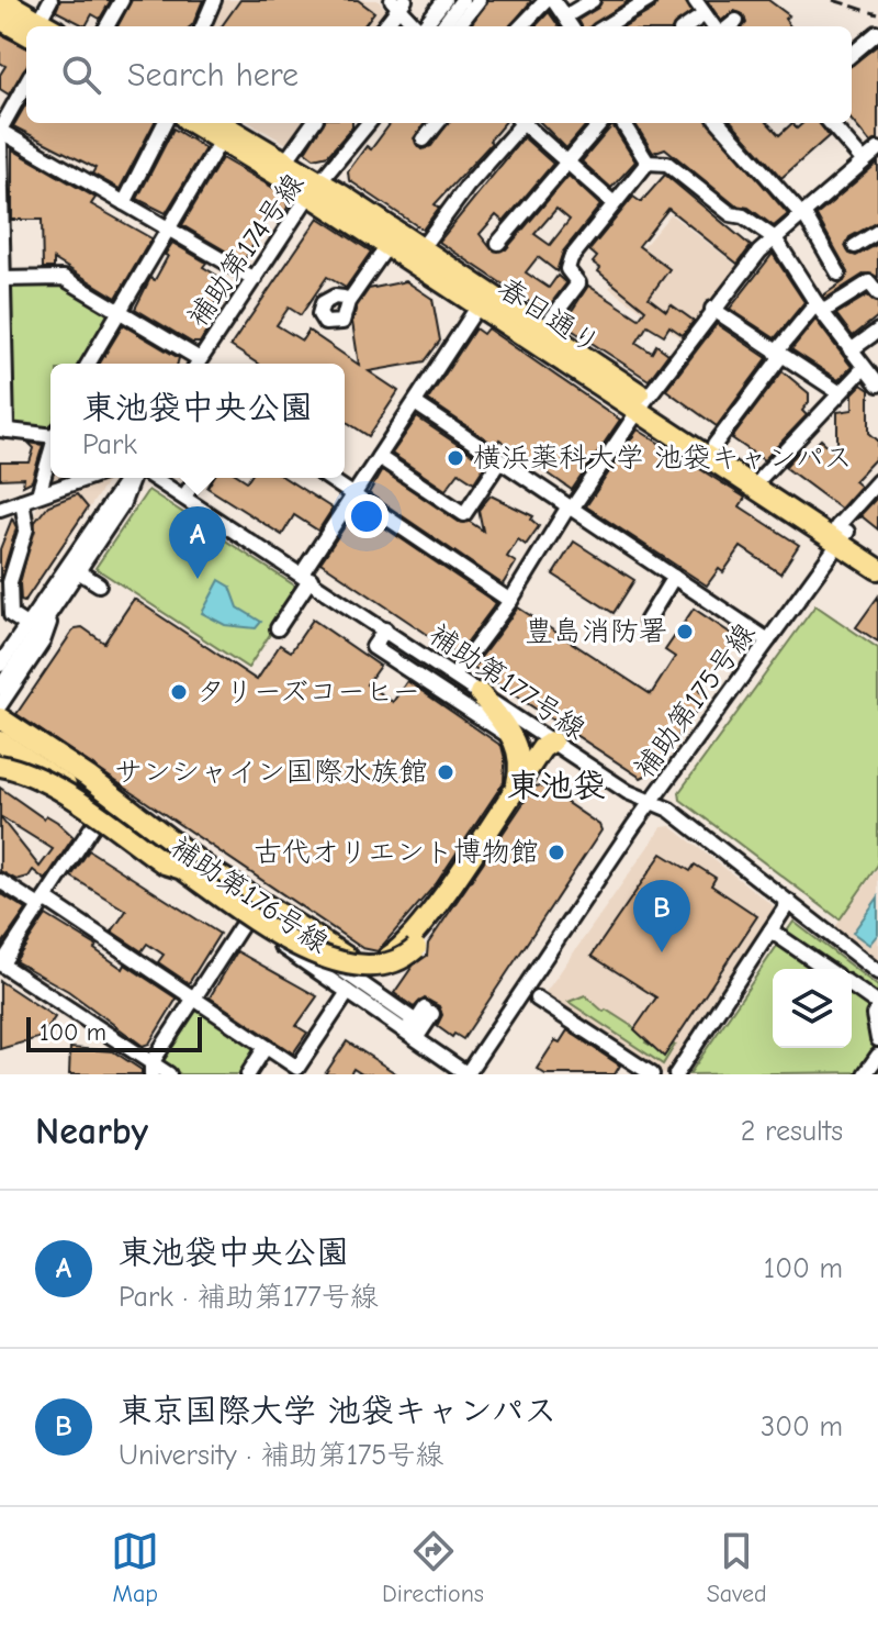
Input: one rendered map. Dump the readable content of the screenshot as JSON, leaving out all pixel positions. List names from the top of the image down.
{
  "streets": {
    "highway": ["春日通り"],
    "street": [
      "補助第174号線",
      "補助第177号線",
      "補助第175号線",
      "補助第176号線"
    ]
  },
  "crossings": [
    ["補助第174号線", "春日通り"],
    ["春日通り", "補助第175号線"],
    ["補助第177号線", "補助第175号線"],
    ["補助第175号線", "補助第176号線"]
  ],
  "districts": ["東池袋"],
  "places": [
    "横浜薬科大学 池袋キャンパス",
    "豊島消防署",
    "タリーズコーヒー",
    "サンシャイン国際水族館",
    "古代オリエント博物館"
  ],
  "scale_bar": "100 m",
  "page": {
    "search": "Search here",
    "popup": ["東池袋中央公園", "Park"],
    "pins": ["A", "B"],
    "scale": "100 m",
    "heading": ["Nearby", "2 results"],
    "list": [
      {
        "mark": "A",
        "name": "東池袋中央公園",
        "note": "Park · 補助第177号線",
        "value": "100 m"
      },
      {
        "mark": "B",
        "name": "東京国際大学 池袋キャンパス",
        "note": "University · 補助第175号線",
        "value": "300 m"
      }
    ],
    "nav": ["Map", "Directions", "Saved"]
  }
}
